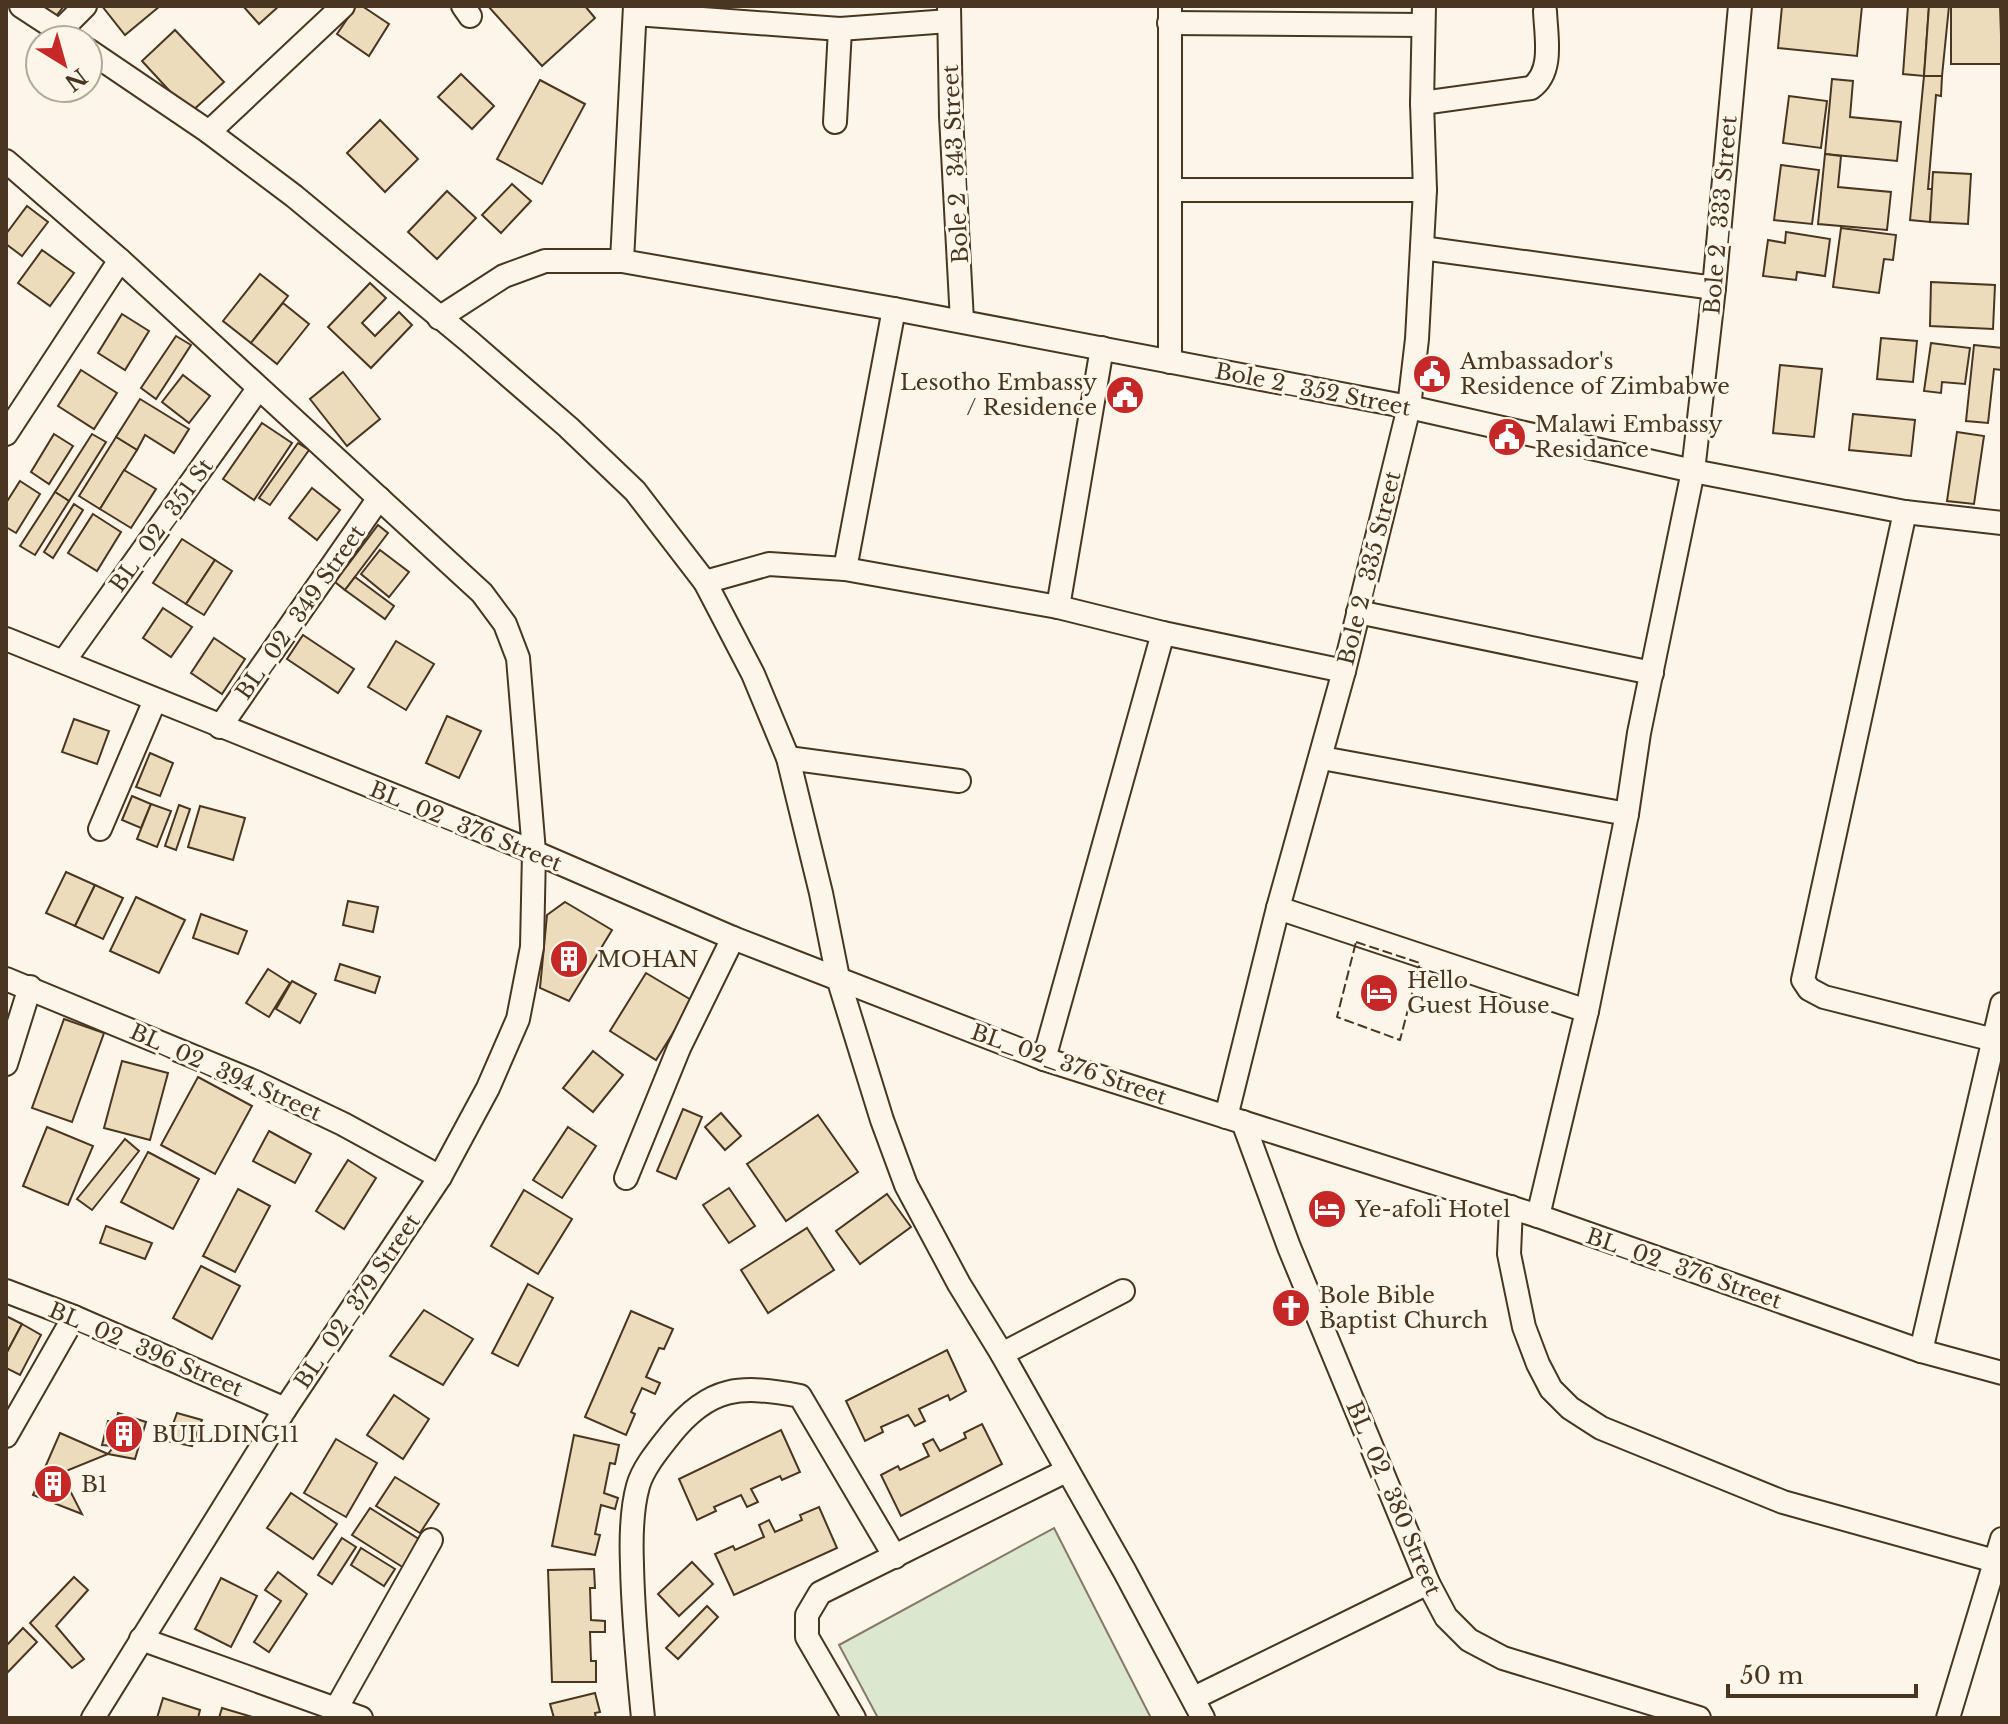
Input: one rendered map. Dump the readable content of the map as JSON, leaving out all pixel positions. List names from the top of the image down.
{
  "streets": {
    "street": [
      "Bole 2_343 Street",
      "Bole 2_333 Street",
      "Bole 2_352 Street",
      "BL_02_351 St",
      "Bole 2_335 Street",
      "BL_02_349 Street",
      "BL_02_376 Street",
      "BL_02_394 Street",
      "BL_02_379 Street",
      "BL_02_396 Street",
      "BL_02_380 Street"
    ]
  },
  "crossings": [
    ["Bole 2_343 Street", "Bole 2_352 Street"],
    ["Bole 2_333 Street", "Bole 2_352 Street"],
    ["Bole 2_333 Street", "BL_02_376 Street"],
    ["Bole 2_352 Street", "Bole 2_335 Street"],
    ["BL_02_351 St", "BL_02_376 Street"],
    ["BL_02_351 St", "BL_02_379 Street"],
    ["Bole 2_335 Street", "BL_02_376 Street"],
    ["Bole 2_335 Street", "BL_02_380 Street"],
    ["BL_02_349 Street", "BL_02_376 Street"],
    ["BL_02_349 Street", "BL_02_379 Street"],
    ["BL_02_376 Street", "BL_02_379 Street"],
    ["BL_02_376 Street", "BL_02_380 Street"],
    ["BL_02_394 Street", "BL_02_379 Street"],
    ["BL_02_379 Street", "BL_02_396 Street"]
  ],
  "places": {
    "public building": ["Ambassador's Residence of Zimbabwe", "Lesotho Embassy / Residence", "Malawi Embassy Residance"],
    "building": ["MOHAN", "BUILDING11", "B1"],
    "hotel": ["Hello Guest House", "Ye-afoli Hotel"],
    "church": ["Bole Bible Baptist Church"]
  },
  "scale_bar": "50 m",
  "north": "bottom right"
}
